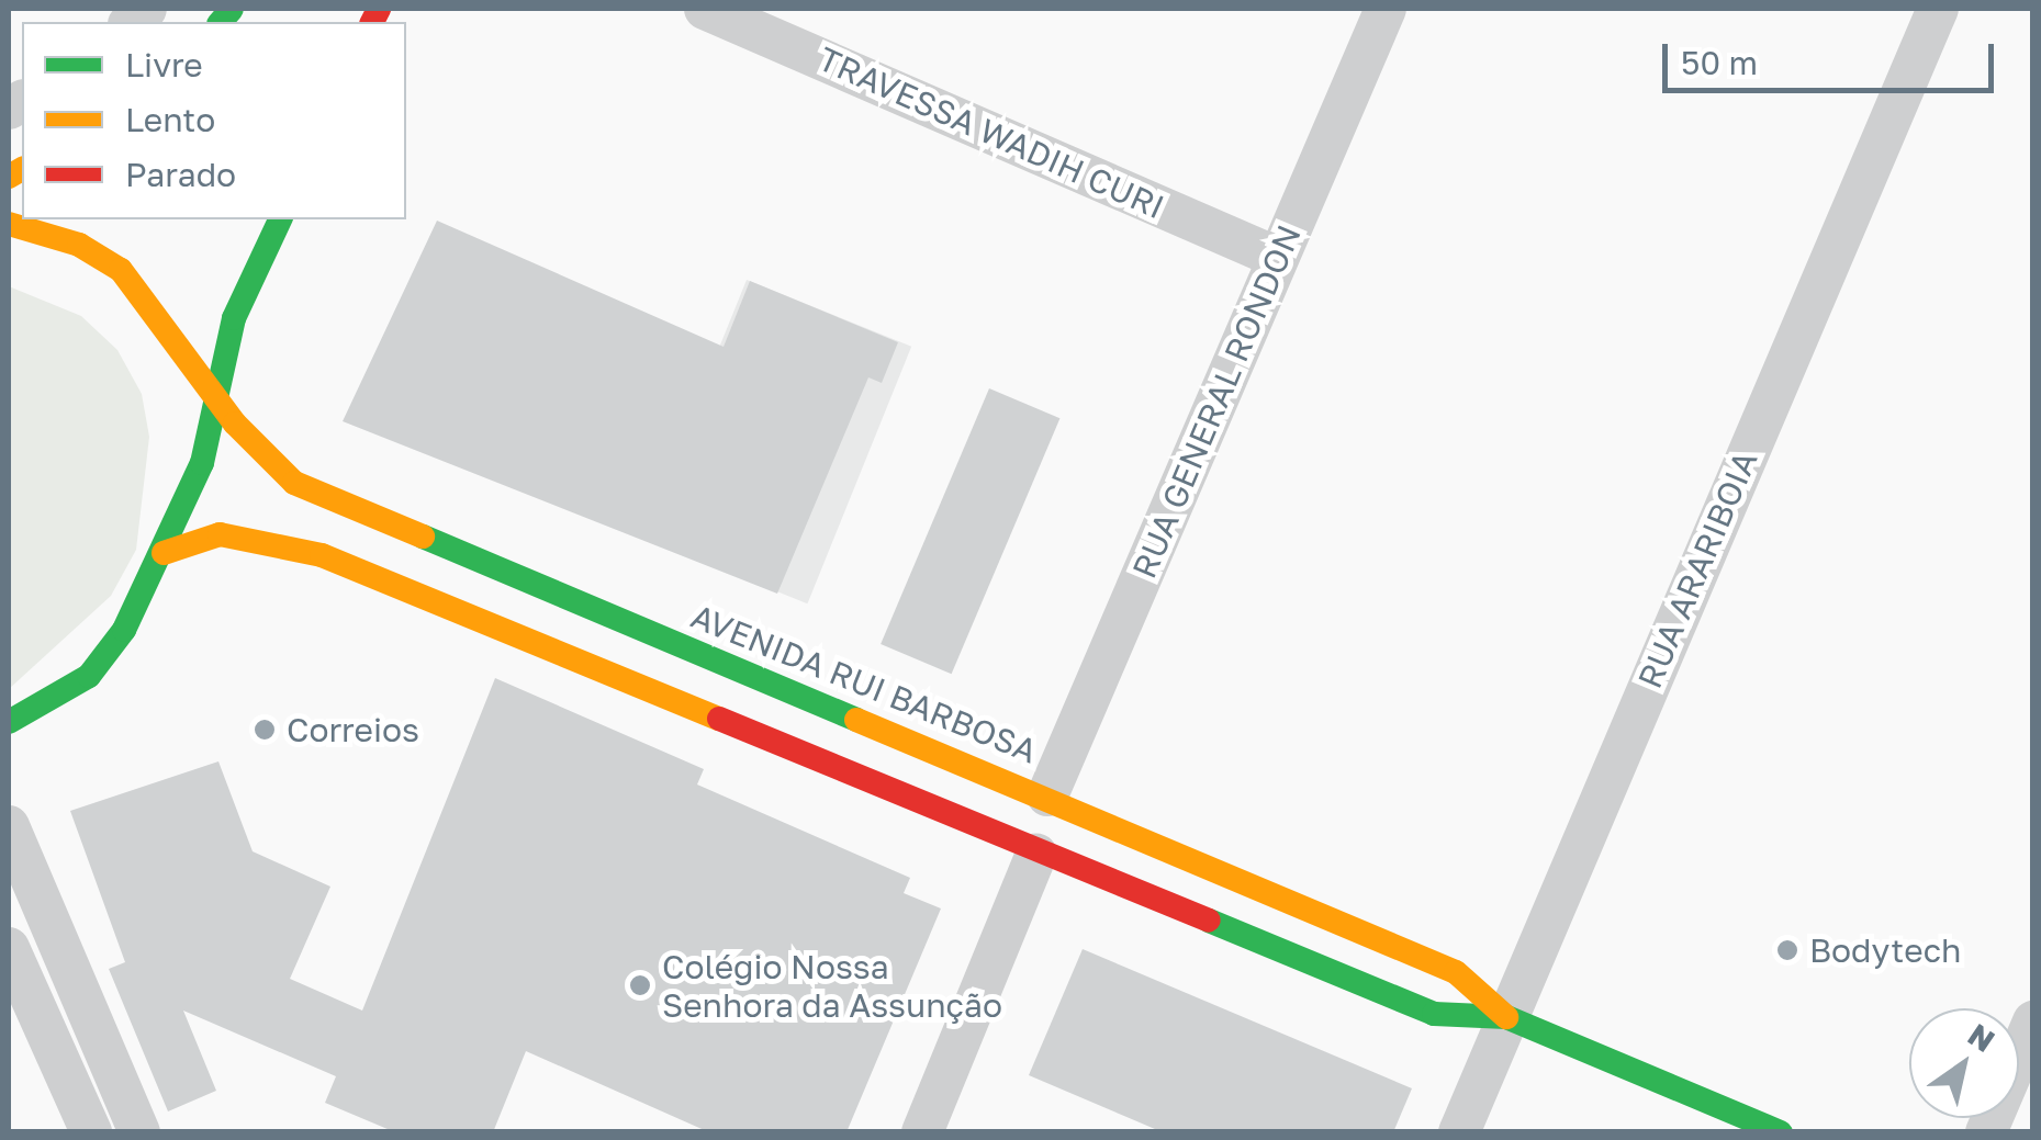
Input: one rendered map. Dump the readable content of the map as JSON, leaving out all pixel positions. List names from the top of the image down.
{
  "streets": {
    "main road": ["AVENIDA RUI BARBOSA"],
    "street": ["TRAVESSA WADIH CURI", "RUA GENERAL RONDON", "RUA ARARIBOIA"]
  },
  "crossings": [
    ["TRAVESSA WADIH CURI", "RUA GENERAL RONDON"],
    ["RUA GENERAL RONDON", "AVENIDA RUI BARBOSA"],
    ["RUA ARARIBOIA", "AVENIDA RUI BARBOSA"]
  ],
  "places": ["Correios", "Bodytech", "Colégio Nossa Senhora da Assunção"],
  "legend": ["Livre", "Lento", "Parado"],
  "scale_bar": "50 m",
  "north": "top right"
}
